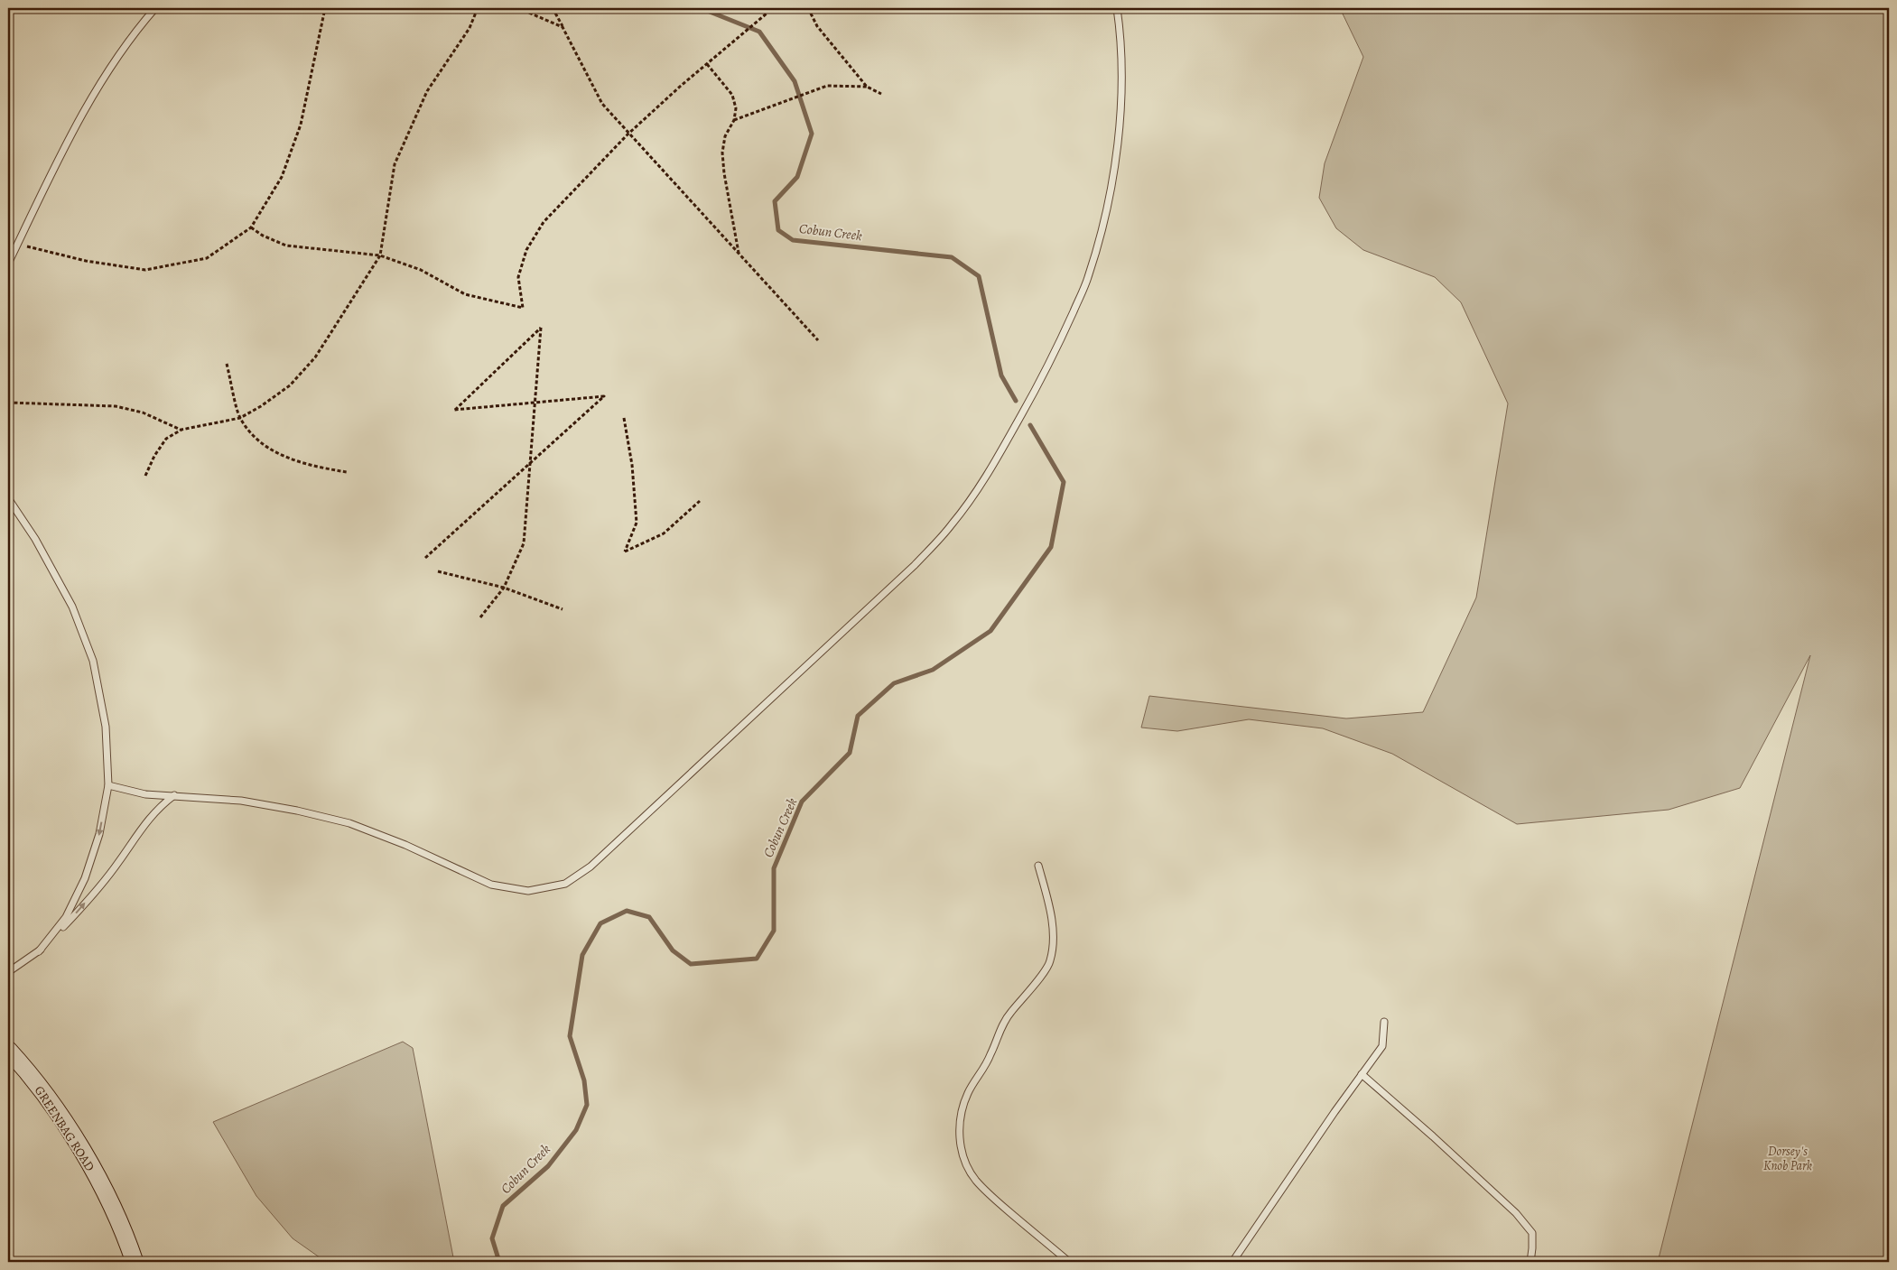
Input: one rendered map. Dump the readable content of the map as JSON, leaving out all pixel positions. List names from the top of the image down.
{
  "streets": {
    "main road": ["GREENBAG ROAD"]
  },
  "water": ["Cobun Creek"],
  "parks": ["Dorsey's Knob Park"]
}
